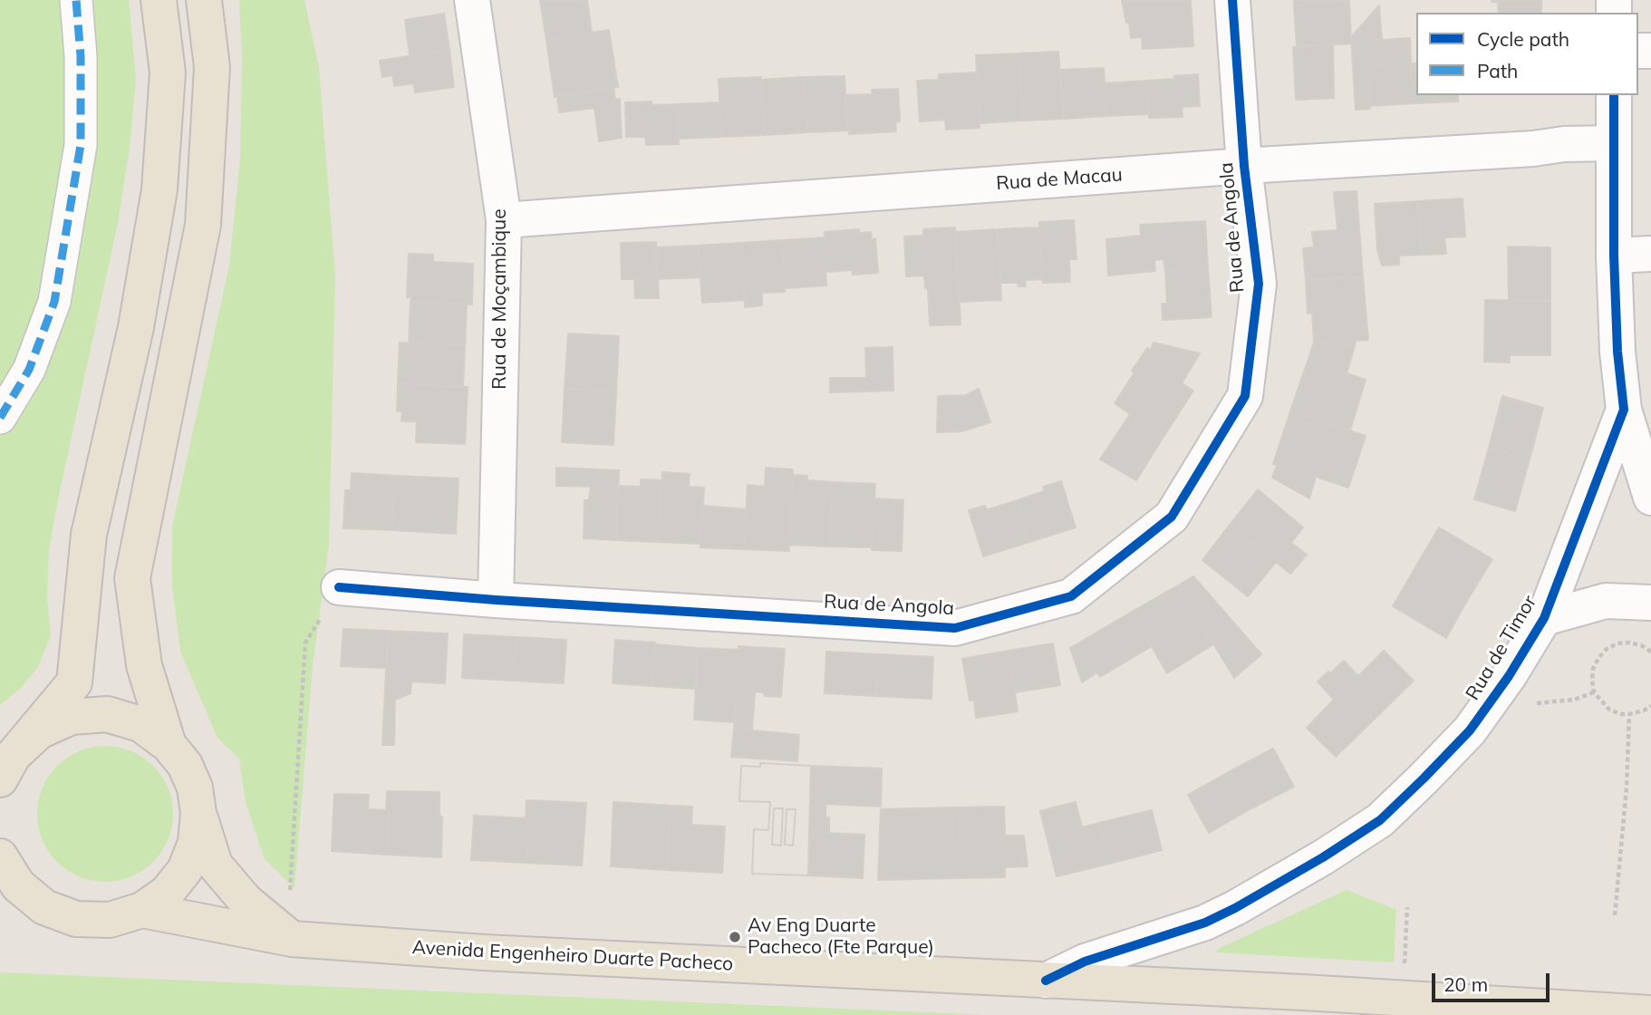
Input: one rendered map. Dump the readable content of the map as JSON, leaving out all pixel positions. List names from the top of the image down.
{
  "streets": {
    "main road": ["Avenida Engenheiro Duarte Pacheco"],
    "street": [
      "Rua de Macau",
      "Rua de Angola",
      "Rua de Moçambique",
      "Rua de Timor"
    ]
  },
  "crossings": [
    ["Rua de Macau", "Rua de Angola"],
    ["Rua de Macau", "Rua de Moçambique"],
    ["Rua de Macau", "Rua de Timor"],
    ["Rua de Angola", "Rua de Moçambique"],
    ["Rua de Timor", "Avenida Engenheiro Duarte Pacheco"]
  ],
  "places": ["Av Eng Duarte Pacheco (Fte Parque)"],
  "legend": ["Cycle path", "Path"],
  "scale_bar": "20 m"
}
